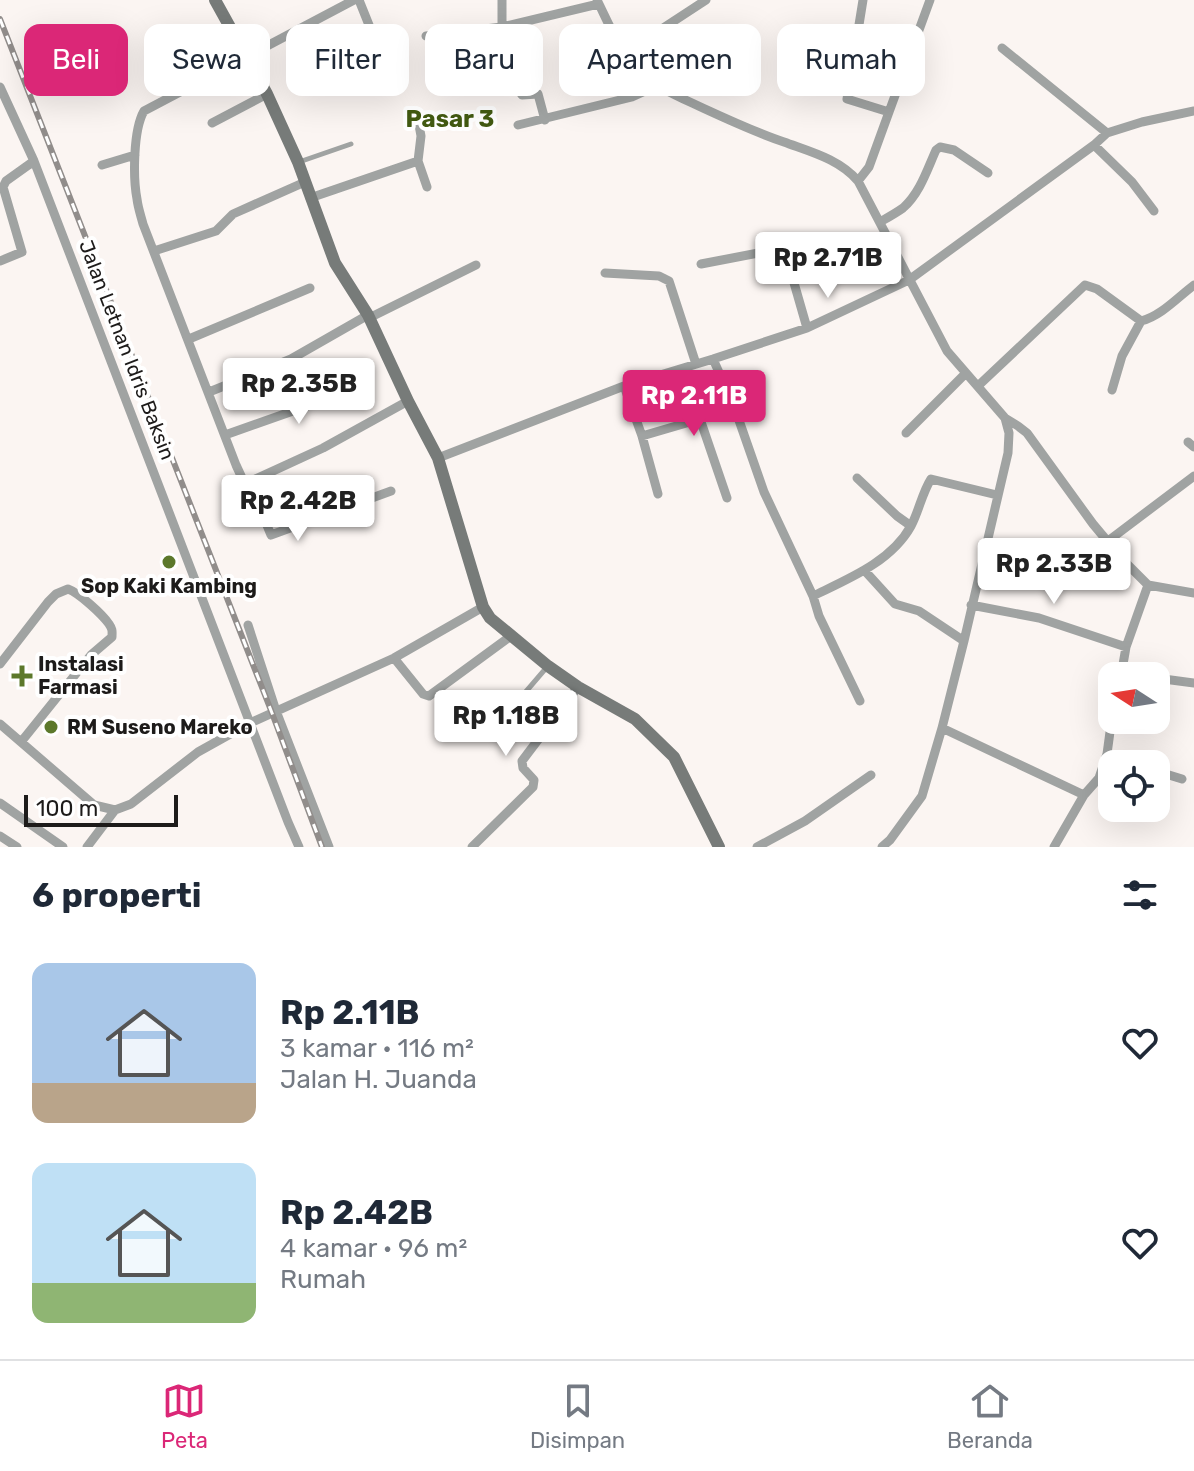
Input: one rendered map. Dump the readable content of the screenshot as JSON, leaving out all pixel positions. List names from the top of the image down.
{
  "streets": {
    "street": ["Jalan Letnan Idris Baksin"]
  },
  "districts": ["Pasar 3"],
  "places": {
    "other": ["Sop Kaki Kambing", "RM Suseno Mareko"],
    "health": ["Instalasi Farmasi"]
  },
  "scale_bar": "100 m",
  "north": "left",
  "page": {
    "chip": [
      "Beli",
      "Sewa",
      "Filter",
      "Baru",
      "Apartemen",
      "Rumah"
    ],
    "price": [
      "Rp 2.71B",
      "Rp 2.35B",
      "Rp 2.11B",
      "Rp 2.42B",
      "Rp 2.33B",
      "Rp 1.18B"
    ],
    "scale": "100 m",
    "heading": "6 properti",
    "list": [
      {
        "name": "Rp 2.11B",
        "note": "3 kamar · 116 m² · Jalan H. Juanda"
      },
      {
        "name": "Rp 2.42B",
        "note": "4 kamar · 96 m² · Rumah"
      }
    ],
    "tabs": ["Peta", "Disimpan", "Beranda"]
  }
}
